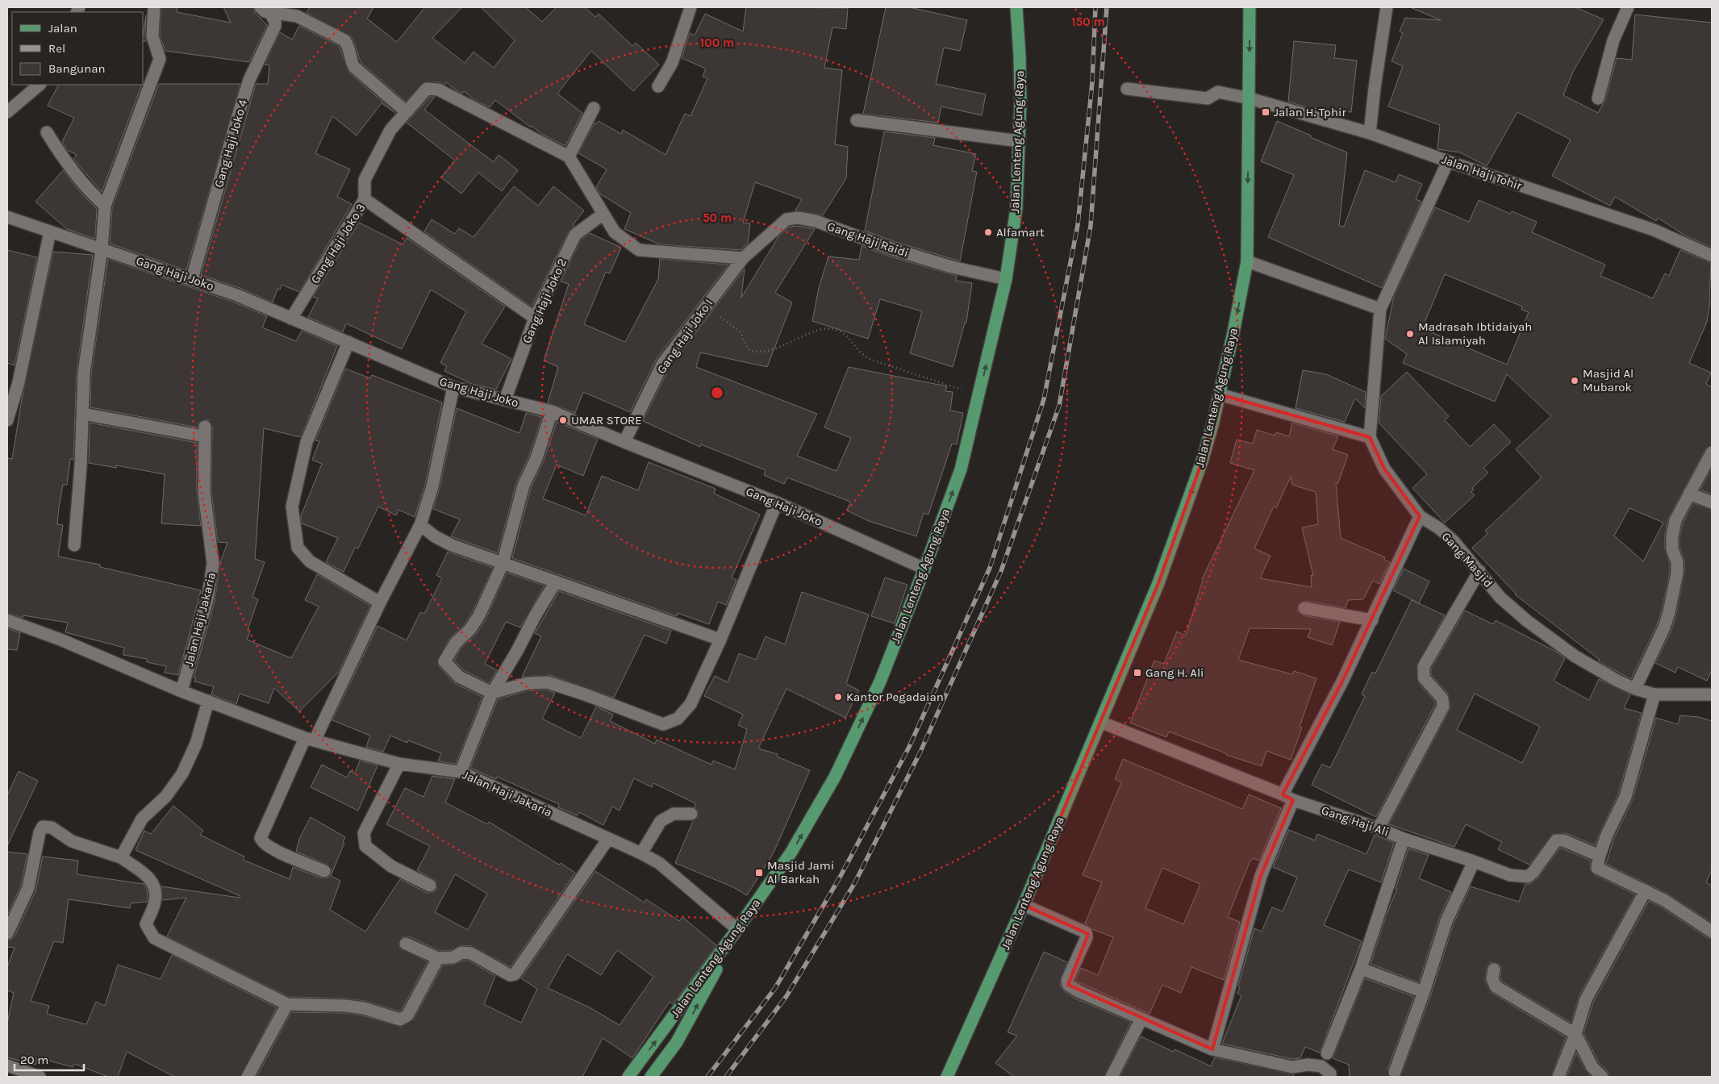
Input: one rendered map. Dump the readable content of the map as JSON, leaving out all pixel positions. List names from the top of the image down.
{
  "streets": {
    "main road": ["Jalan Lenteng Agung Raya"],
    "street": [
      "Gang Haji Joko 4",
      "Jalan Haji Tohir",
      "Gang Haji Raidi",
      "Gang Haji Joko 3",
      "Gang Haji Joko",
      "Gang Haji Joko 2",
      "Gang Haji Joko I",
      "Gang Masjid",
      "Jalan Haji Jakaria",
      "Gang Haji Ali"
    ]
  },
  "crossings": [
    ["Jalan Lenteng Agung Raya", "Jalan Haji Tohir"],
    ["Jalan Lenteng Agung Raya", "Gang Haji Raidi"],
    ["Jalan Lenteng Agung Raya", "Gang Haji Joko"],
    ["Jalan Lenteng Agung Raya", "Jalan Haji Jakaria"],
    ["Jalan Lenteng Agung Raya", "Gang Haji Ali"],
    ["Gang Haji Joko 4", "Gang Haji Joko"],
    ["Gang Haji Raidi", "Gang Haji Joko I"],
    ["Gang Haji Joko 3", "Gang Haji Joko"],
    ["Gang Haji Joko", "Gang Haji Joko 2"],
    ["Gang Haji Joko", "Gang Haji Joko I"]
  ],
  "places": {
    "transit": ["Jalan H. Tphir", "Gang H. Ali", "Masjid Jami Al Barkah"],
    "other": [
      "Alfamart",
      "Madrasah Ibtidaiyah Al Islamiyah",
      "Masjid Al Mubarok",
      "UMAR STORE",
      "Kantor Pegadaian"
    ]
  },
  "legend": ["Jalan", "Rel", "Bangunan"],
  "scale_bar": "20 m",
  "rings": ["150 m", "100 m", "50 m"]
}
